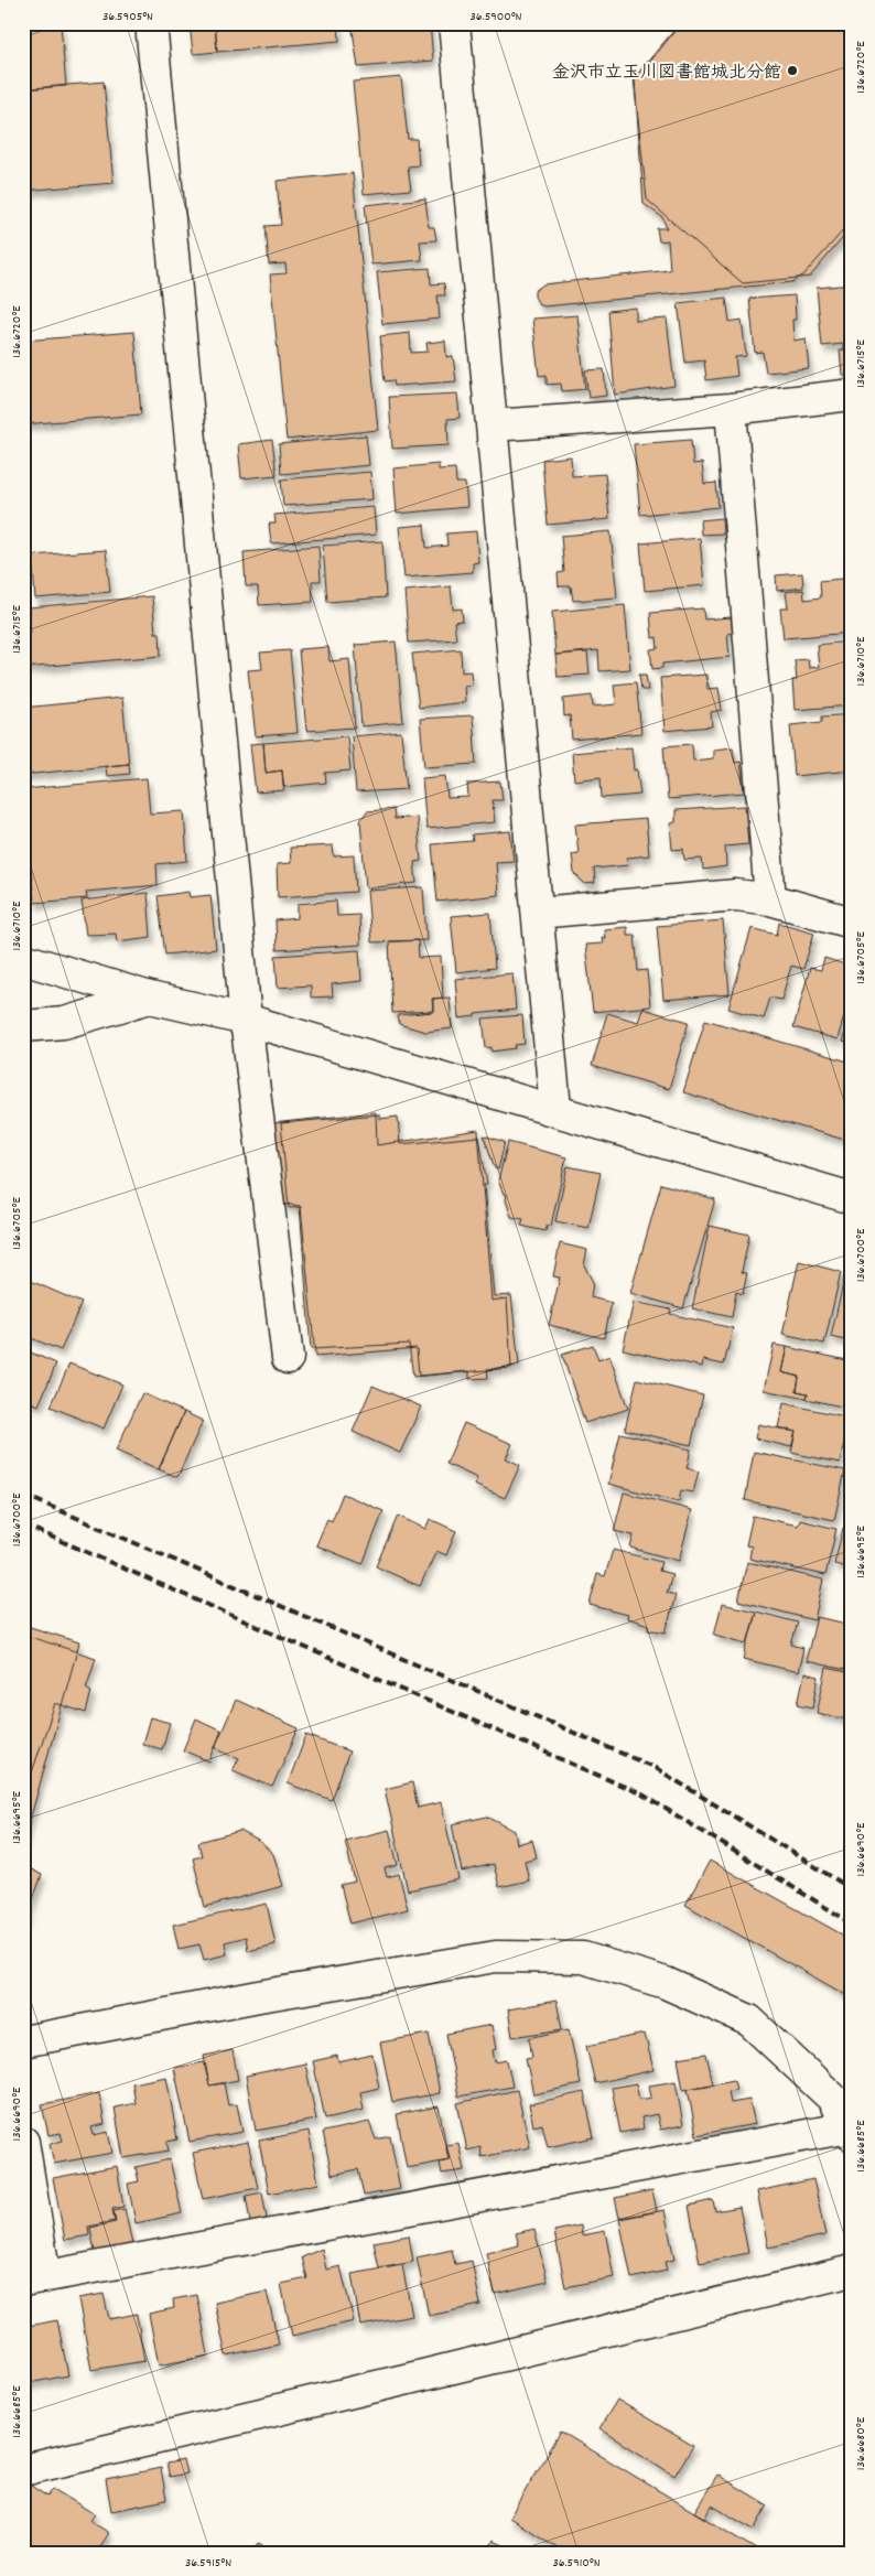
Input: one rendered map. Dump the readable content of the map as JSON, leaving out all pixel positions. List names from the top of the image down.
{
  "places": ["金沢市立玉川図書館城北分館"],
  "coordinates": [
    "36.5905°N",
    "36.5900°N",
    "136.6720°E",
    "136.6715°E",
    "136.6710°E",
    "136.6705°E",
    "136.6700°E",
    "136.6695°E",
    "136.6690°E",
    "136.6685°E",
    "136.6680°E",
    "36.5915°N",
    "36.5910°N"
  ]
}
